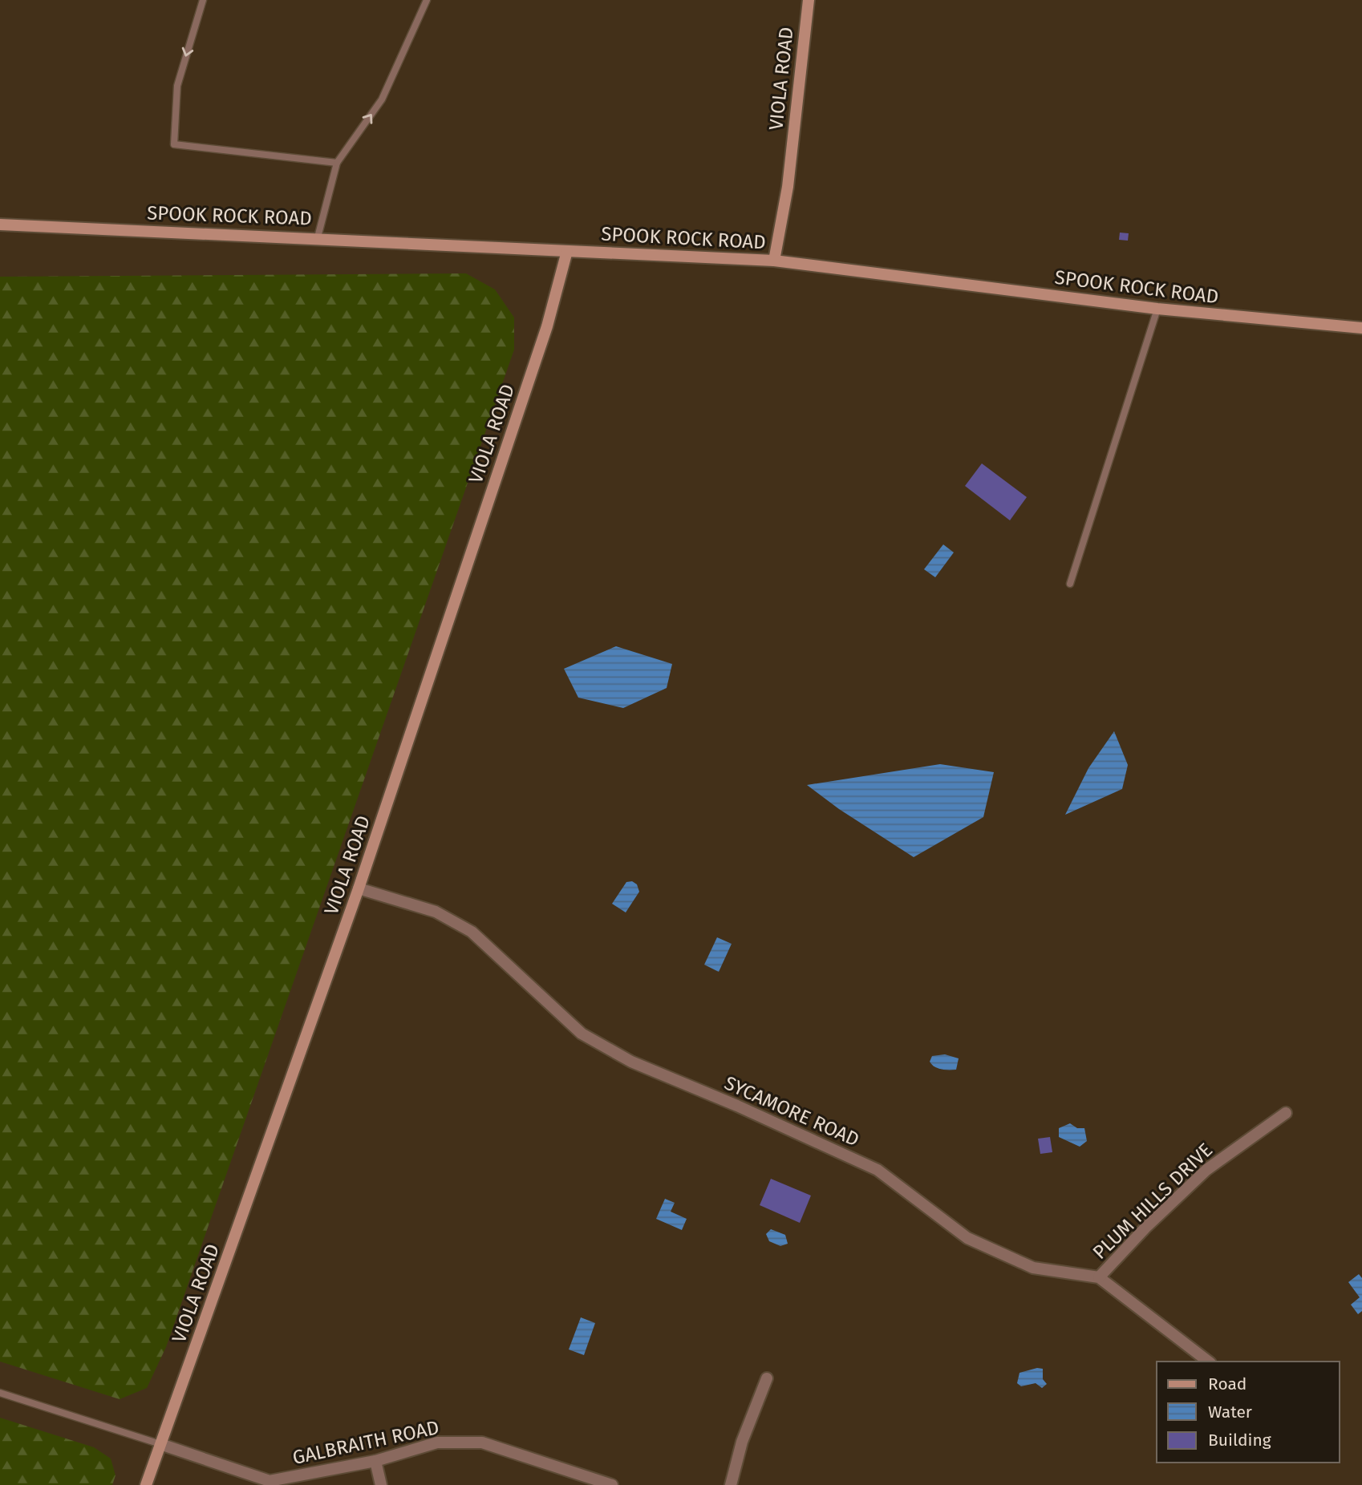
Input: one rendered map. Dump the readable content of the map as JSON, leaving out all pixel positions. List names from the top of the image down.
{
  "streets": {
    "street": [
      "VIOLA ROAD",
      "SPOOK ROCK ROAD",
      "SYCAMORE ROAD",
      "PLUM HILLS DRIVE",
      "GALBRAITH ROAD"
    ]
  },
  "crossings": [
    ["VIOLA ROAD", "SPOOK ROCK ROAD"],
    ["VIOLA ROAD", "SYCAMORE ROAD"],
    ["VIOLA ROAD", "GALBRAITH ROAD"],
    ["SYCAMORE ROAD", "PLUM HILLS DRIVE"]
  ],
  "legend": ["Road", "Water", "Building"]
}
